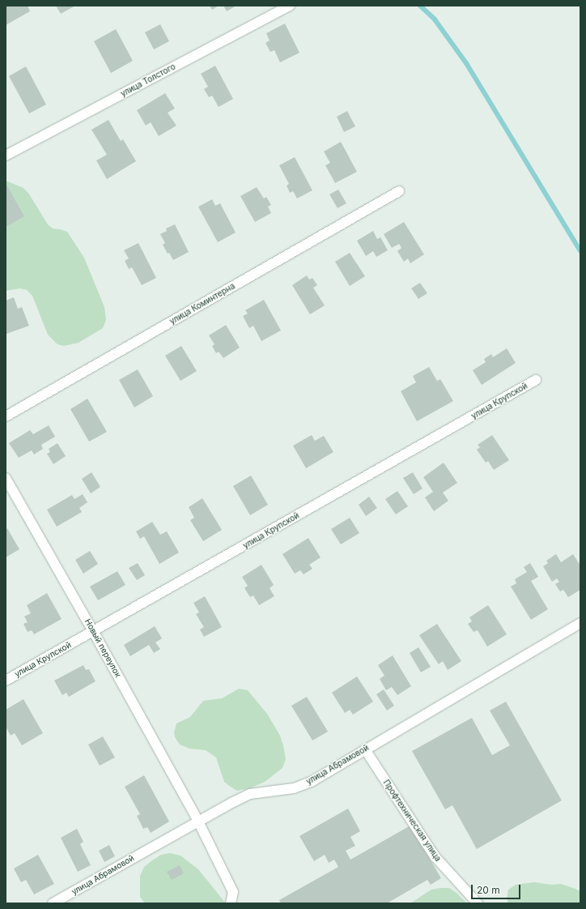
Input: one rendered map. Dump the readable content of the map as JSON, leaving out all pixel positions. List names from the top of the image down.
{
  "streets": {
    "street": [
      "улица Толстого",
      "улица Коминтерна",
      "улица Крупской",
      "Новый переулок",
      "улица Абрамовой",
      "Профтехническая улица"
    ]
  },
  "crossings": [
    ["улица Крупской", "Новый переулок"],
    ["Новый переулок", "улица Абрамовой"],
    ["улица Абрамовой", "Профтехническая улица"]
  ],
  "scale_bar": "20 m"
}
